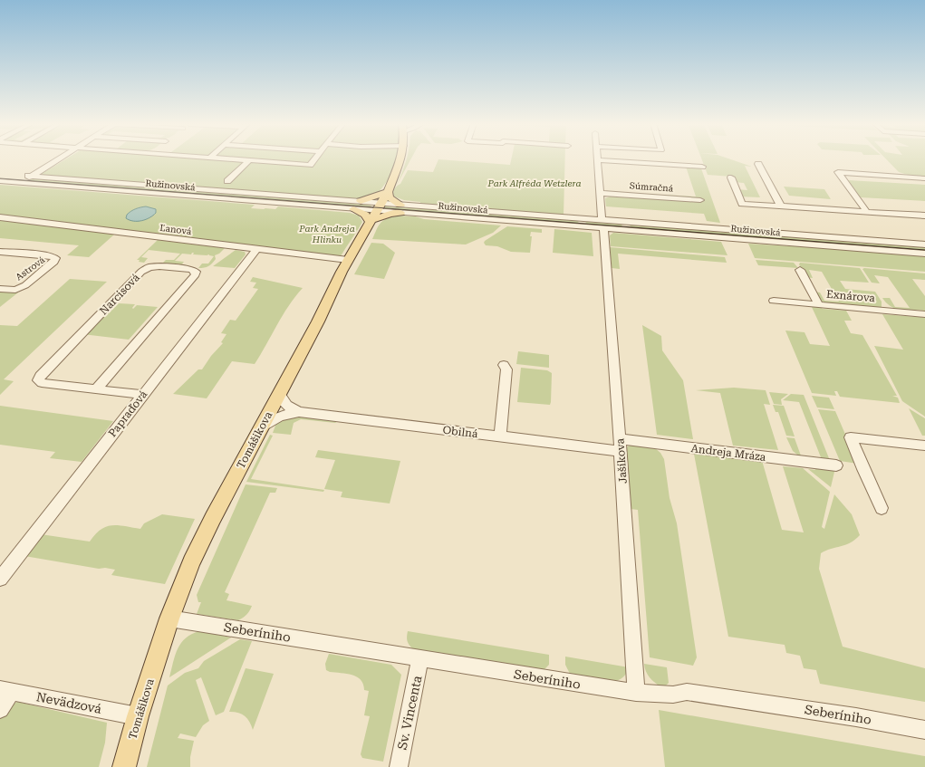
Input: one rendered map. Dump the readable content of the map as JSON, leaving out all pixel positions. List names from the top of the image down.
{
  "streets": {
    "main road": ["Tomášikova"],
    "street": [
      "Ružinovská",
      "Súmračná",
      "Ľanová",
      "Astrová",
      "Narcisová",
      "Exnárova",
      "Papraďová",
      "Obilná",
      "Andreja Mráza",
      "Jašíkova",
      "Seberíniho",
      "Nevädzová",
      "Sv. Vincenta"
    ]
  },
  "crossings": [
    ["Ružinovská", "Tomášikova"],
    ["Ružinovská", "Jašíkova"],
    ["Ľanová", "Papraďová"],
    ["Ľanová", "Tomášikova"],
    ["Narcisová", "Papraďová"],
    ["Obilná", "Tomášikova"],
    ["Obilná", "Andreja Mráza"],
    ["Obilná", "Jašíkova"],
    ["Tomášikova", "Seberíniho"],
    ["Tomášikova", "Nevädzová"],
    ["Andreja Mráza", "Jašíkova"],
    ["Jašíkova", "Seberíniho"],
    ["Seberíniho", "Sv. Vincenta"]
  ],
  "parks": ["Park Alfréda Wetzlera", "Park Andreja Hlinku"]
}
